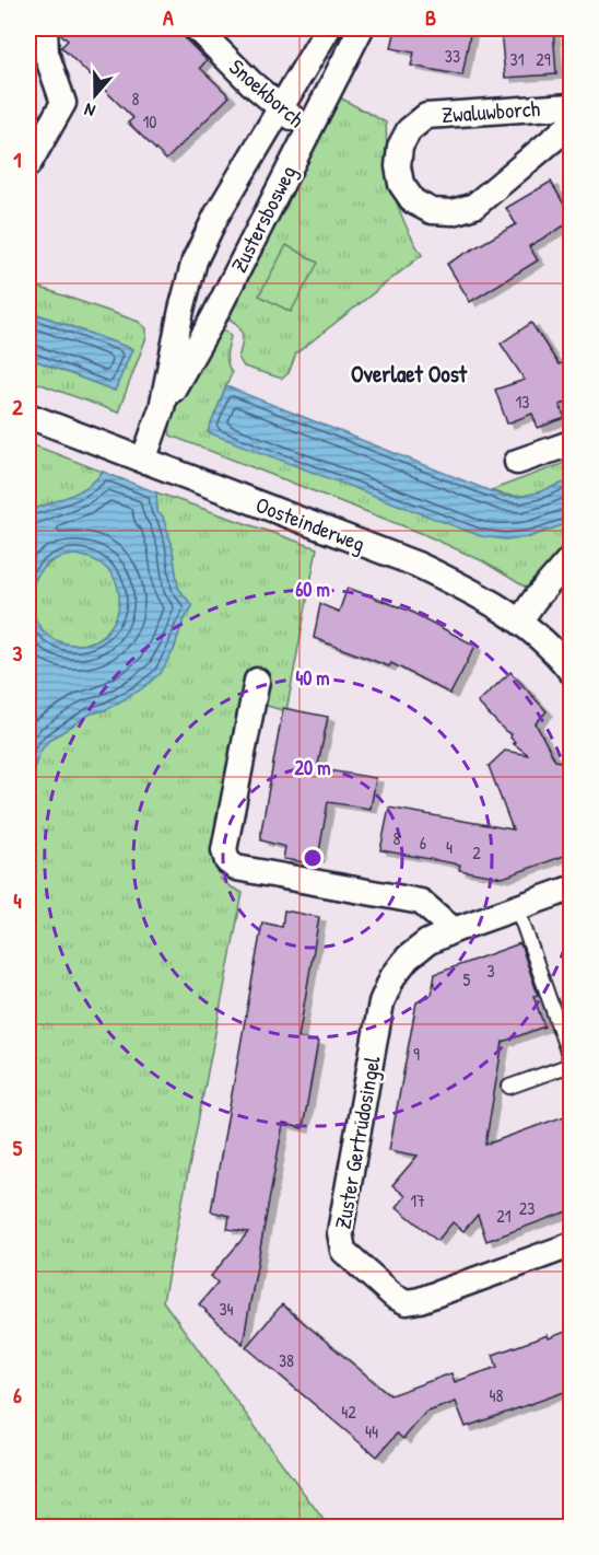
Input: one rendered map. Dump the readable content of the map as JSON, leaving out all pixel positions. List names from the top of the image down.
{
  "streets": {
    "street": [
      "Snoekborch",
      "Zwaluwborch",
      "Zustersbosweg",
      "Oosteinderweg",
      "Zuster Gertrudosingel"
    ]
  },
  "crossings": [
    ["Snoekborch", "Zustersbosweg"],
    ["Zustersbosweg", "Oosteinderweg"]
  ],
  "districts": ["Overlaet Oost"],
  "house_numbers": [
    "33",
    "31",
    "29",
    "8",
    "10",
    "13",
    "8",
    "6",
    "4",
    "2",
    "3",
    "5",
    "9",
    "17",
    "23",
    "21",
    "34",
    "38",
    "48",
    "42",
    "44"
  ],
  "north": "bottom",
  "grid": {
    "columns": ["A", "B"],
    "rows": [
      "1",
      "2",
      "3",
      "4",
      "5",
      "6"
    ]
  },
  "rings": ["60 m", "40 m", "20 m"]
}
